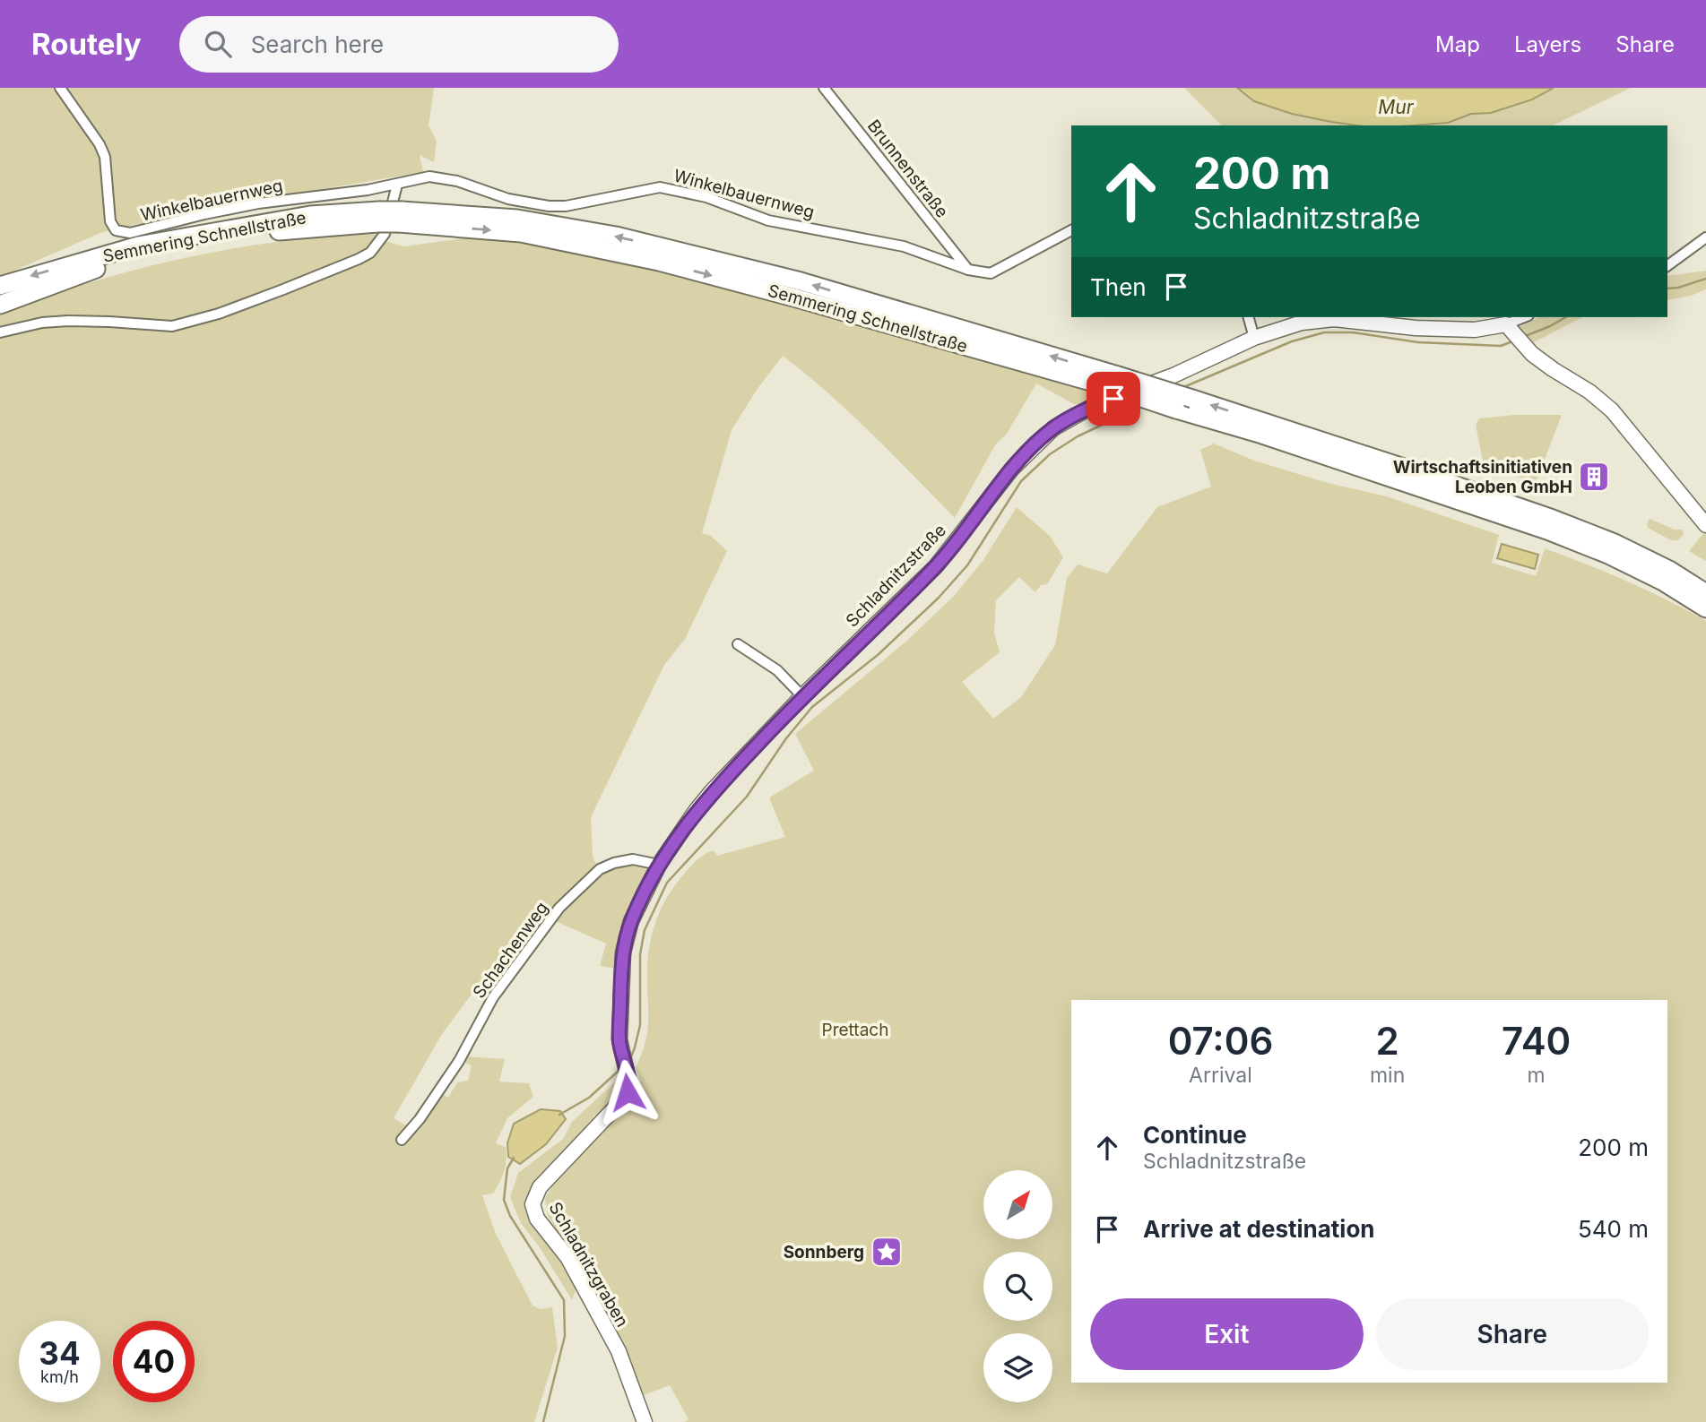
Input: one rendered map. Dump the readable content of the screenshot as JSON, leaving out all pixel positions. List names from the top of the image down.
{
  "streets": {
    "highway": ["Semmering Schnellstraße"],
    "street": [
      "Brunnenstraße",
      "Winkelbauernweg",
      "Schladnitzstraße",
      "Schachenweg",
      "Schladnitzgraben"
    ]
  },
  "crossings": [
    ["Brunnenstraße", "Winkelbauernweg"],
    ["Schladnitzstraße", "Schachenweg"],
    ["Schladnitzstraße", "Schladnitzgraben"],
    ["Schachenweg", "Schladnitzgraben"]
  ],
  "water": ["Mur"],
  "parks": ["Prettach"],
  "places": {
    "building": ["Wirtschaftsinitiativen Leoben GmbH"],
    "place": ["Sonnberg"]
  },
  "north": "top right",
  "page": {
    "header": "Routely",
    "search": "Search here",
    "nav": ["Map", "Layers", "Share"],
    "turn": ["200 m", "Schladnitzstraße"],
    "then": "Then",
    "eta": [
      "07:06",
      "Arrival",
      "2",
      "min",
      "740",
      "m"
    ],
    "list": [
      {
        "name": "Continue",
        "note": "Schladnitzstraße",
        "value": "200 m"
      },
      {
        "name": "Arrive at destination",
        "value": "540 m"
      }
    ],
    "buttons": ["Exit", "Share"],
    "speed": "34 km/h",
    "limit": "40"
  }
}
